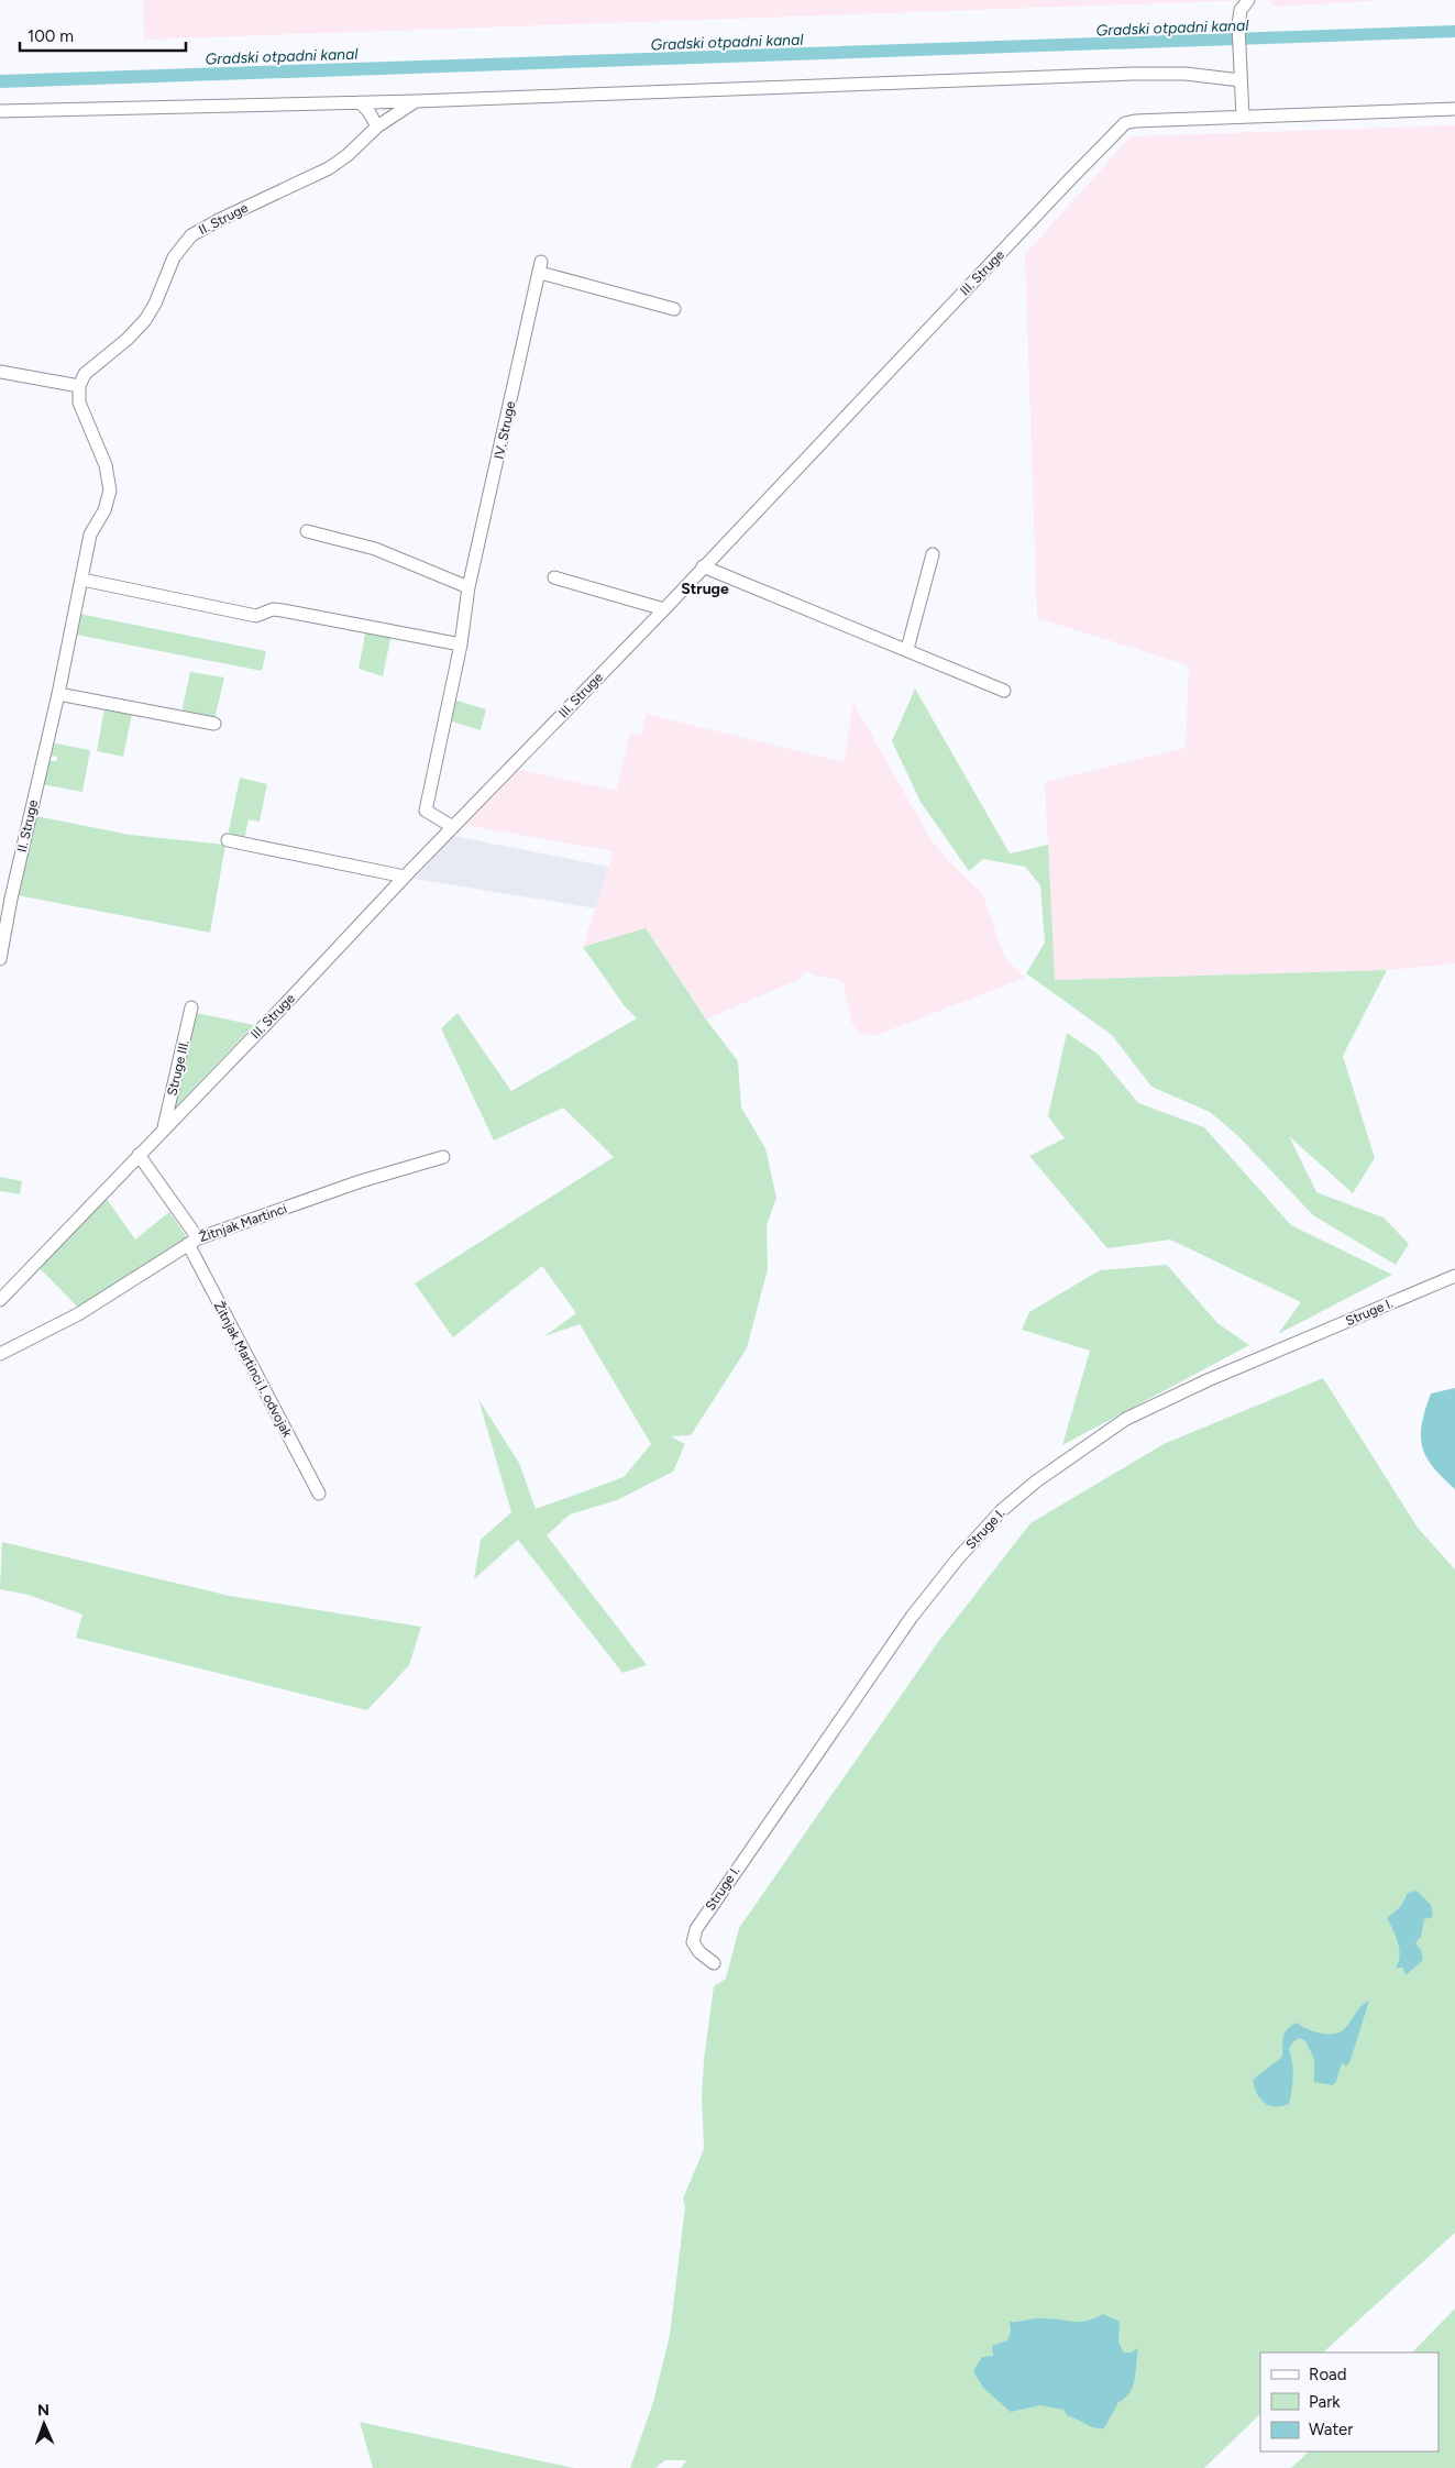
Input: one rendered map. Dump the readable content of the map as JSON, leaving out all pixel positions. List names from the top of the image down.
{
  "streets": {
    "street": [
      "II. Struge",
      "III. Struge",
      "IV. Struge",
      "Struge III.",
      "Žitnjak Martinci",
      "Struge I.",
      "Žitnjak Martinci I. odvojak"
    ]
  },
  "crossings": [
    ["III. Struge", "IV. Struge"],
    ["III. Struge", "Struge III."],
    ["Žitnjak Martinci", "Žitnjak Martinci I. odvojak"]
  ],
  "districts": ["Struge"],
  "water": ["Gradski otpadni kanal"],
  "legend": ["Road", "Park", "Water"],
  "scale_bar": "100 m",
  "north": "top"
}
